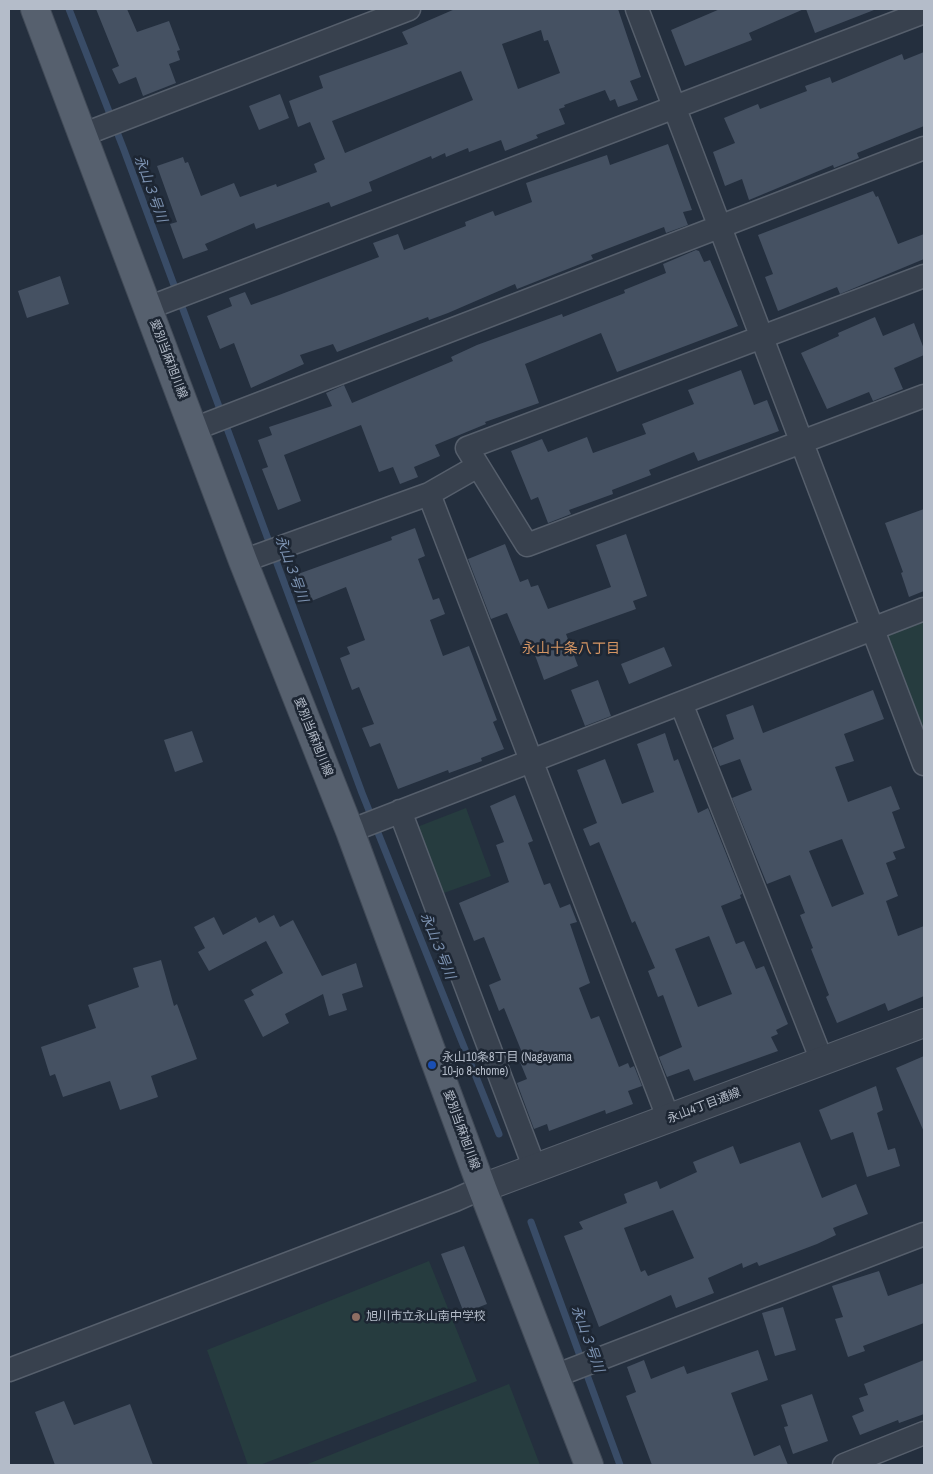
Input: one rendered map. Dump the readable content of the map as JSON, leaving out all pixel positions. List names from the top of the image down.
{
  "streets": {
    "main road": ["愛別当麻旭川線"],
    "street": ["永山4丁目通線"]
  },
  "crossings": [
    ["愛別当麻旭川線", "永山4丁目通線"]
  ],
  "districts": ["永山十条八丁目"],
  "water": ["永山３号川"],
  "places": ["永山10条8丁目 (Nagayama 10-jo 8-chome)", "旭川市立永山南中学校"]
}
